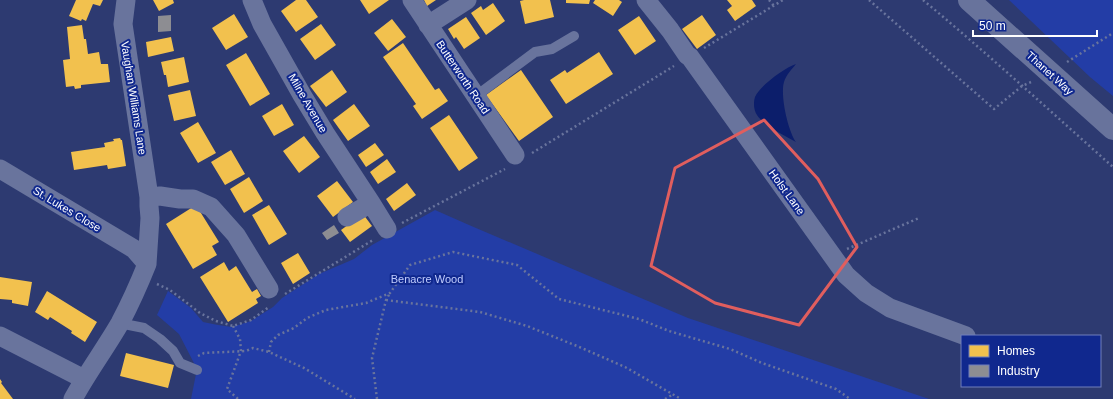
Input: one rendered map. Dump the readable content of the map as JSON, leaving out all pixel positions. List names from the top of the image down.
{
  "streets": {
    "main road": ["Thanet Way"],
    "street": [
      "Butterworth Road",
      "Vaughan Williams Lane",
      "Milne Avenue",
      "Holst Lane",
      "St. Lukes Close"
    ]
  },
  "crossings": [
    ["Vaughan Williams Lane", "St. Lukes Close"]
  ],
  "parks": ["Benacre Wood"],
  "legend": ["Homes", "Industry"],
  "scale_bar": "50 m"
}
